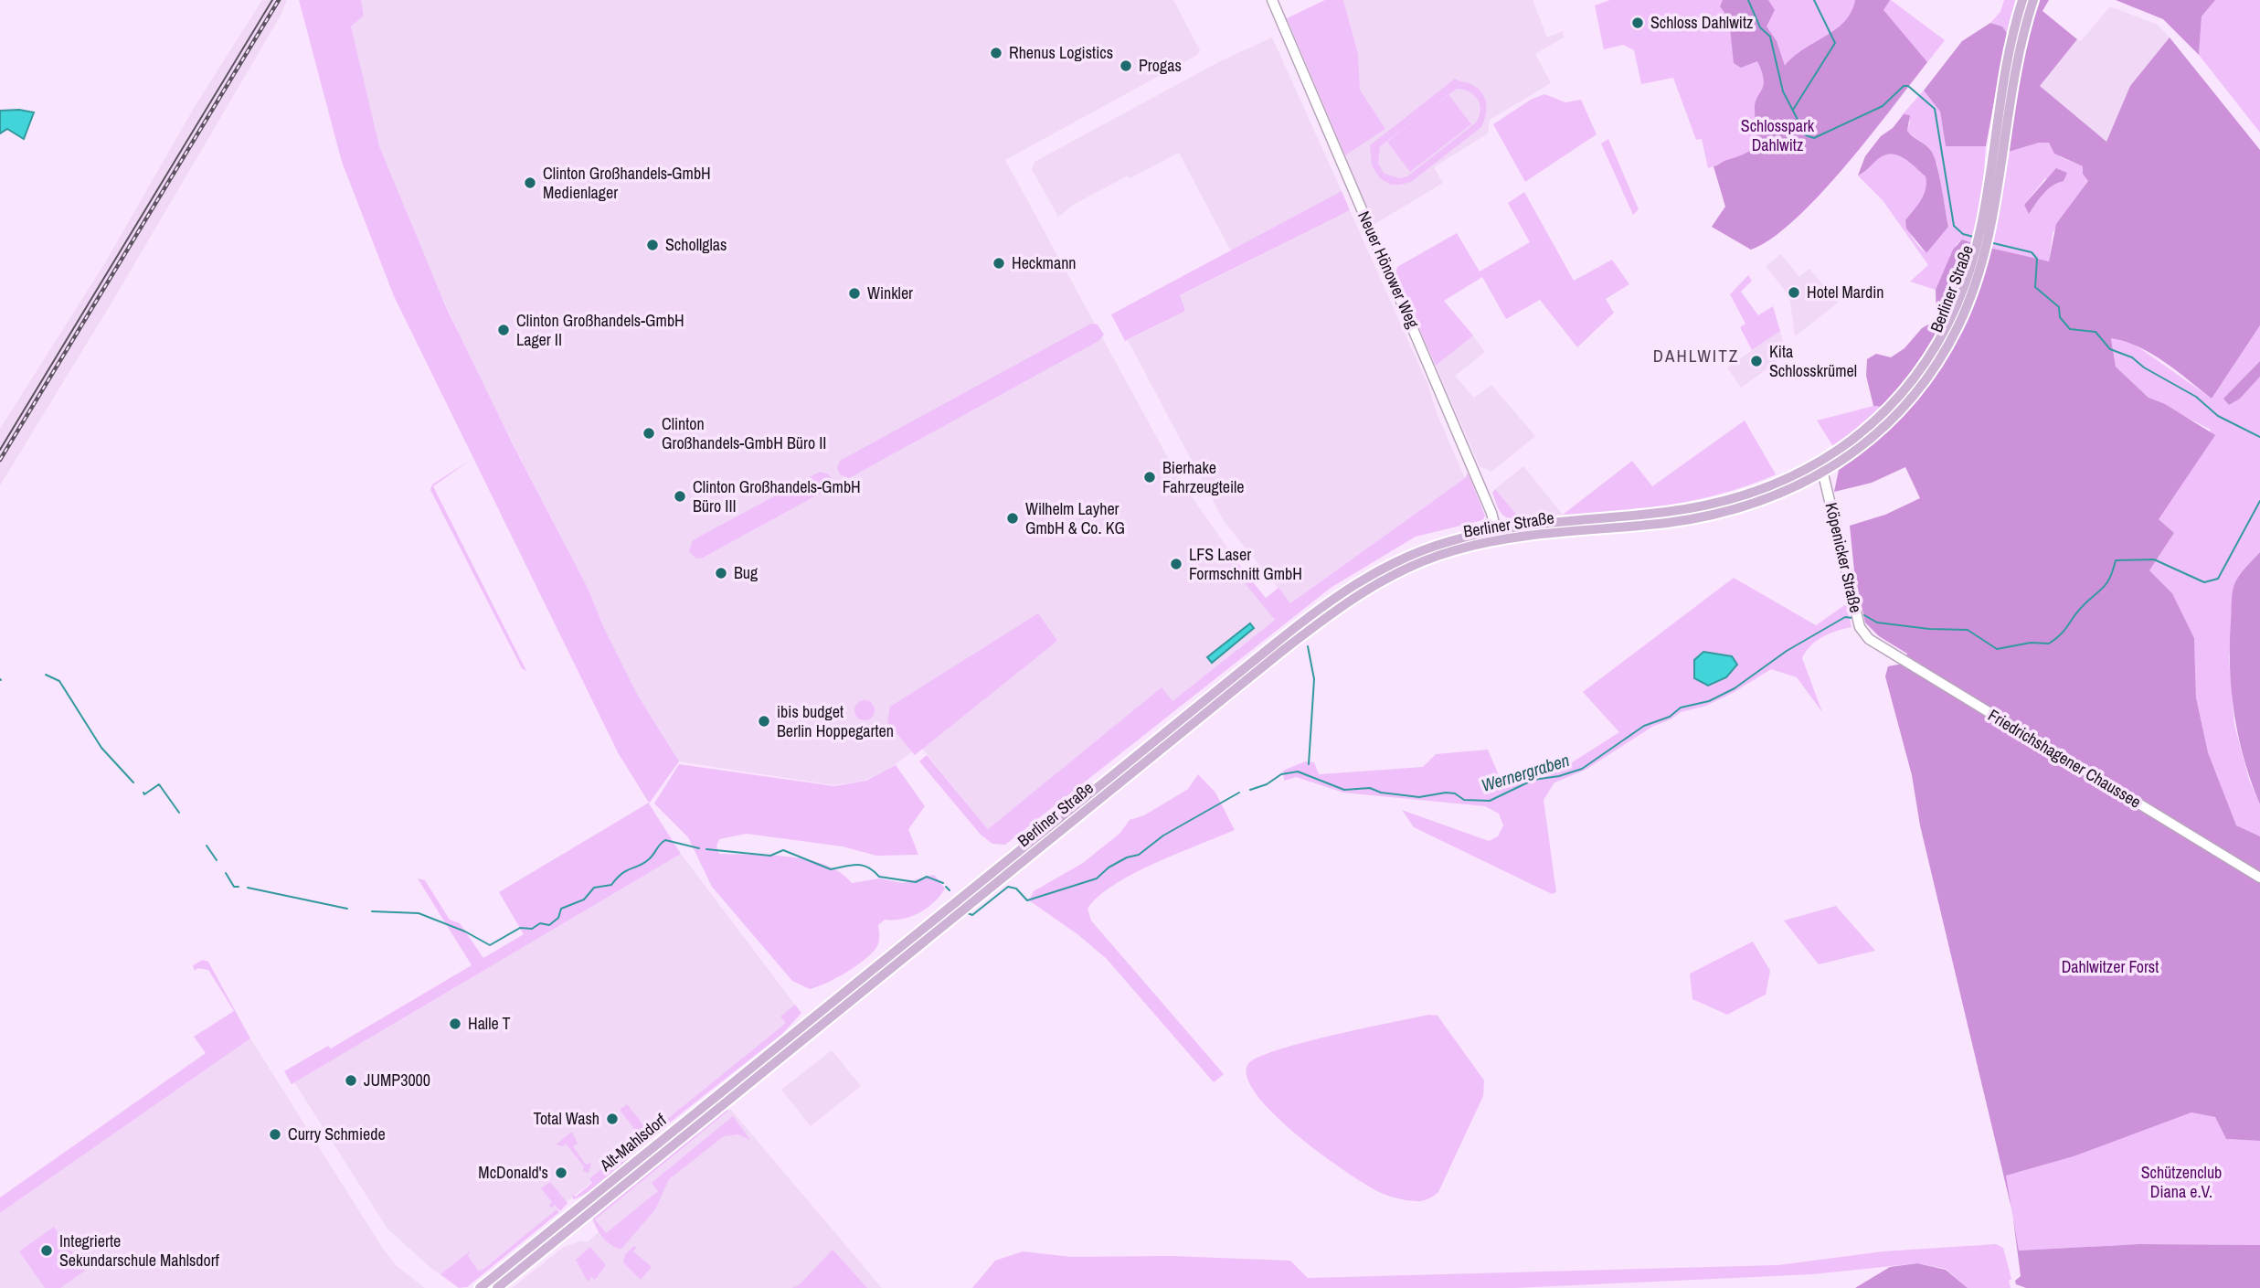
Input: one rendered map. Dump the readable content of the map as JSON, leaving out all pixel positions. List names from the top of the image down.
{
  "streets": {
    "main road": [
      "Neuer Hönower Weg",
      "Berliner Straße",
      "Köpenicker Straße",
      "Friedrichshagener Chaussee",
      "Alt-Mahlsdorf"
    ]
  },
  "crossings": [
    ["Neuer Hönower Weg", "Berliner Straße"],
    ["Berliner Straße", "Köpenicker Straße"],
    ["Berliner Straße", "Alt-Mahlsdorf"],
    ["Köpenicker Straße", "Friedrichshagener Chaussee"]
  ],
  "districts": ["DAHLWITZ"],
  "water": ["Wernergraben"],
  "parks": ["Schlosspark Dahlwitz", "Dahlwitzer Forst", "Schützenclub Diana e.V."],
  "places": [
    "Schloss Dahlwitz",
    "Rhenus Logistics",
    "Progas",
    "Clinton Großhandels-GmbH Medienlager",
    "Schollglas",
    "Heckmann",
    "Hotel Mardin",
    "Winkler",
    "Clinton Großhandels-GmbH Lager II",
    "Kita Schlosskrümel",
    "Clinton Großhandels-GmbH Büro II",
    "Bierhake Fahrzeugteile",
    "Clinton Großhandels-GmbH Büro III",
    "Wilhelm Layher GmbH & Co. KG",
    "LFS Laser Formschnitt GmbH",
    "Bug",
    "ibis budget Berlin Hoppegarten",
    "Halle T",
    "JUMP3000",
    "Total Wash",
    "Curry Schmiede",
    "McDonald's",
    "Integrierte Sekundarschule Mahlsdorf"
  ]
}
